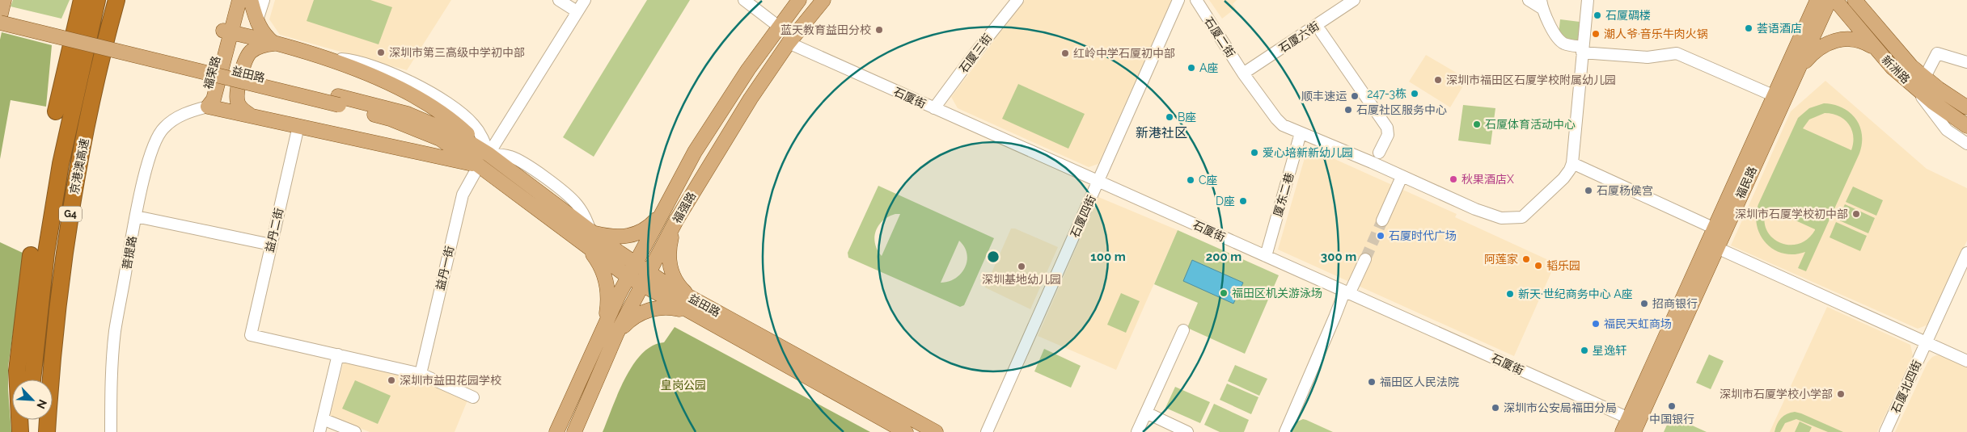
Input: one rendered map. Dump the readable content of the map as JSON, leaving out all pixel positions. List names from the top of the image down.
{
  "streets": {
    "highway": ["京港澳高速", "G4"],
    "main road": [
      "新洲路",
      "福荣路",
      "益田路",
      "福民路",
      "福强路"
    ],
    "street": [
      "石厦二街",
      "石厦六街",
      "石厦三街",
      "石厦街",
      "厦东二巷",
      "石厦四街",
      "益丹二街",
      "菩提路",
      "益丹一街",
      "石厦北四街"
    ]
  },
  "crossings": [
    ["石厦二街", "石厦六街"],
    ["石厦二街", "厦东二巷"],
    ["石厦三街", "石厦街"],
    ["福荣路", "益田路"],
    ["福荣路", "菩提路"],
    ["益田路", "福强路"],
    ["益田路", "益丹二街"],
    ["益田路", "菩提路"],
    ["益田路", "益丹一街"],
    ["石厦街", "福民路"],
    ["石厦街", "厦东二巷"],
    ["石厦街", "福强路"],
    ["石厦街", "石厦四街"]
  ],
  "districts": ["新港社区"],
  "parks": ["皇岗公园"],
  "places": [
    "石厦碉楼",
    "荟语酒店",
    "蓝天教育益田分校",
    "潮人爷·音乐牛肉火锅",
    "深圳市第三高级中学初中部",
    "红岭中学石厦初中部",
    "A座",
    "深圳市福田区石厦学校附属幼儿园",
    "247-3栋",
    "顺丰速运",
    "石厦社区服务中心",
    "B座",
    "石厦体育活动中心",
    "爱心培新新幼儿园",
    "秋果酒店X",
    "C座",
    "石厦杨侯宫",
    "D座",
    "深圳市石厦学校初中部",
    "石厦时代广场",
    "阿莲家",
    "韬乐园",
    "深圳基地幼儿园",
    "福田区机关游泳场",
    "新天·世纪商务中心 A座",
    "招商银行",
    "福民天虹商场",
    "星逸轩",
    "深圳市益田花园学校",
    "福田区人民法院",
    "深圳市石厦学校小学部",
    "中国银行",
    "深圳市公安局福田分局"
  ],
  "north": "bottom right",
  "rings": ["100 m", "200 m", "300 m"]
}
